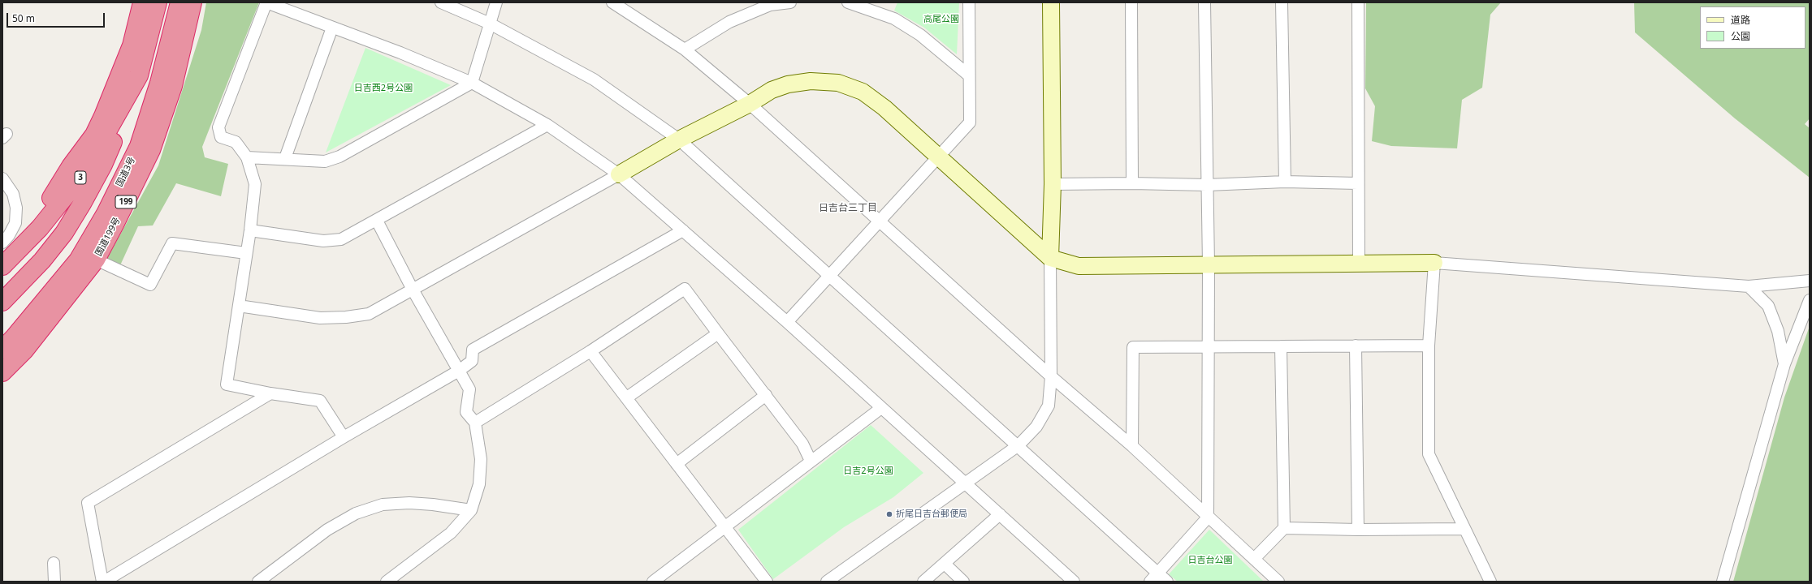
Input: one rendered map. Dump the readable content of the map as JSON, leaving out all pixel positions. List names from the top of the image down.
{
  "streets": {
    "highway": [
      "国道3号",
      "3",
      "199",
      "国道199号"
    ]
  },
  "districts": ["日吉台三丁目"],
  "parks": [
    "高尾公園",
    "日吉西2号公園",
    "日吉2号公園",
    "日吉台公園"
  ],
  "places": ["折尾日吉台郵便局"],
  "legend": ["道路", "公園"],
  "scale_bar": "50 m"
}
